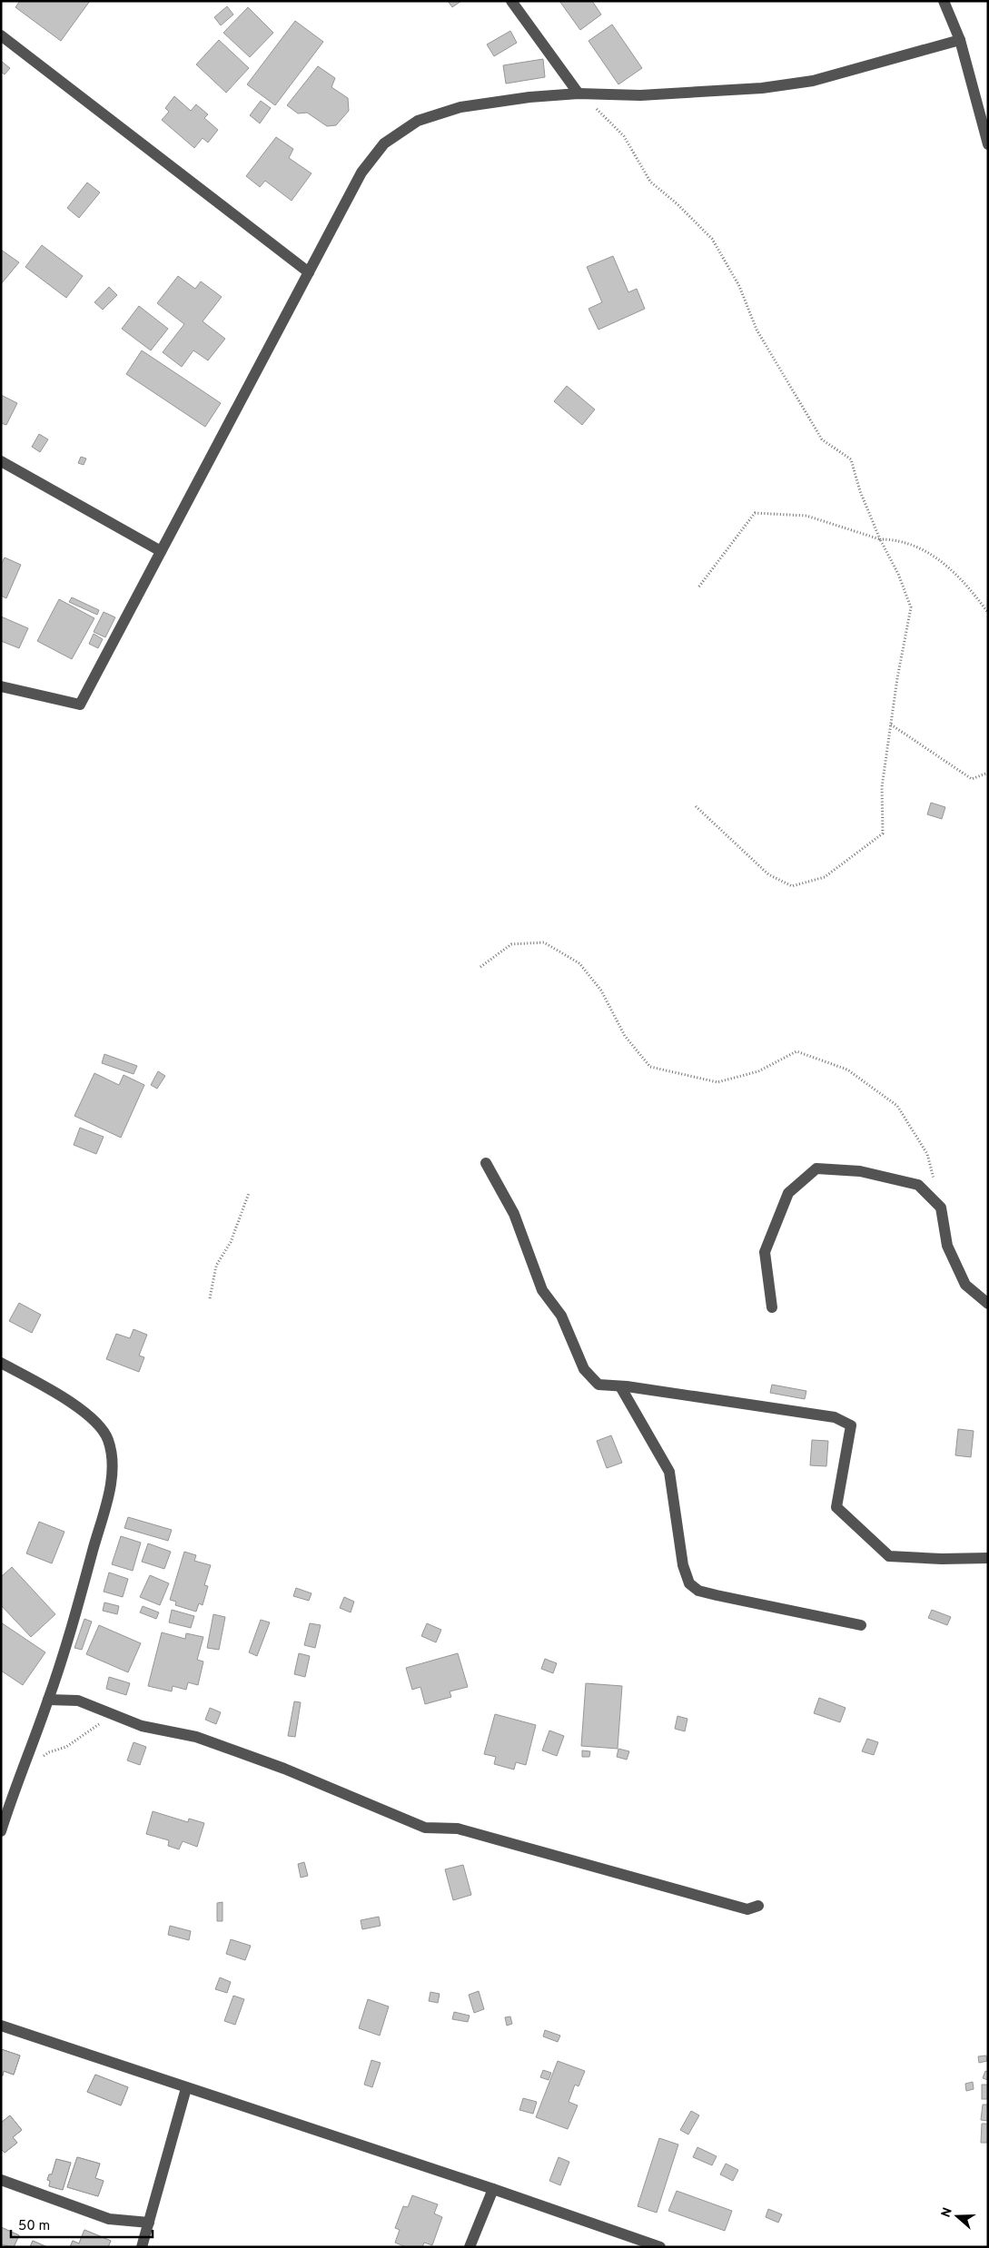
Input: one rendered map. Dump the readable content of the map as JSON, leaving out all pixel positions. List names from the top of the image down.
{
  "scale_bar": "50 m",
  "north": "left"
}
